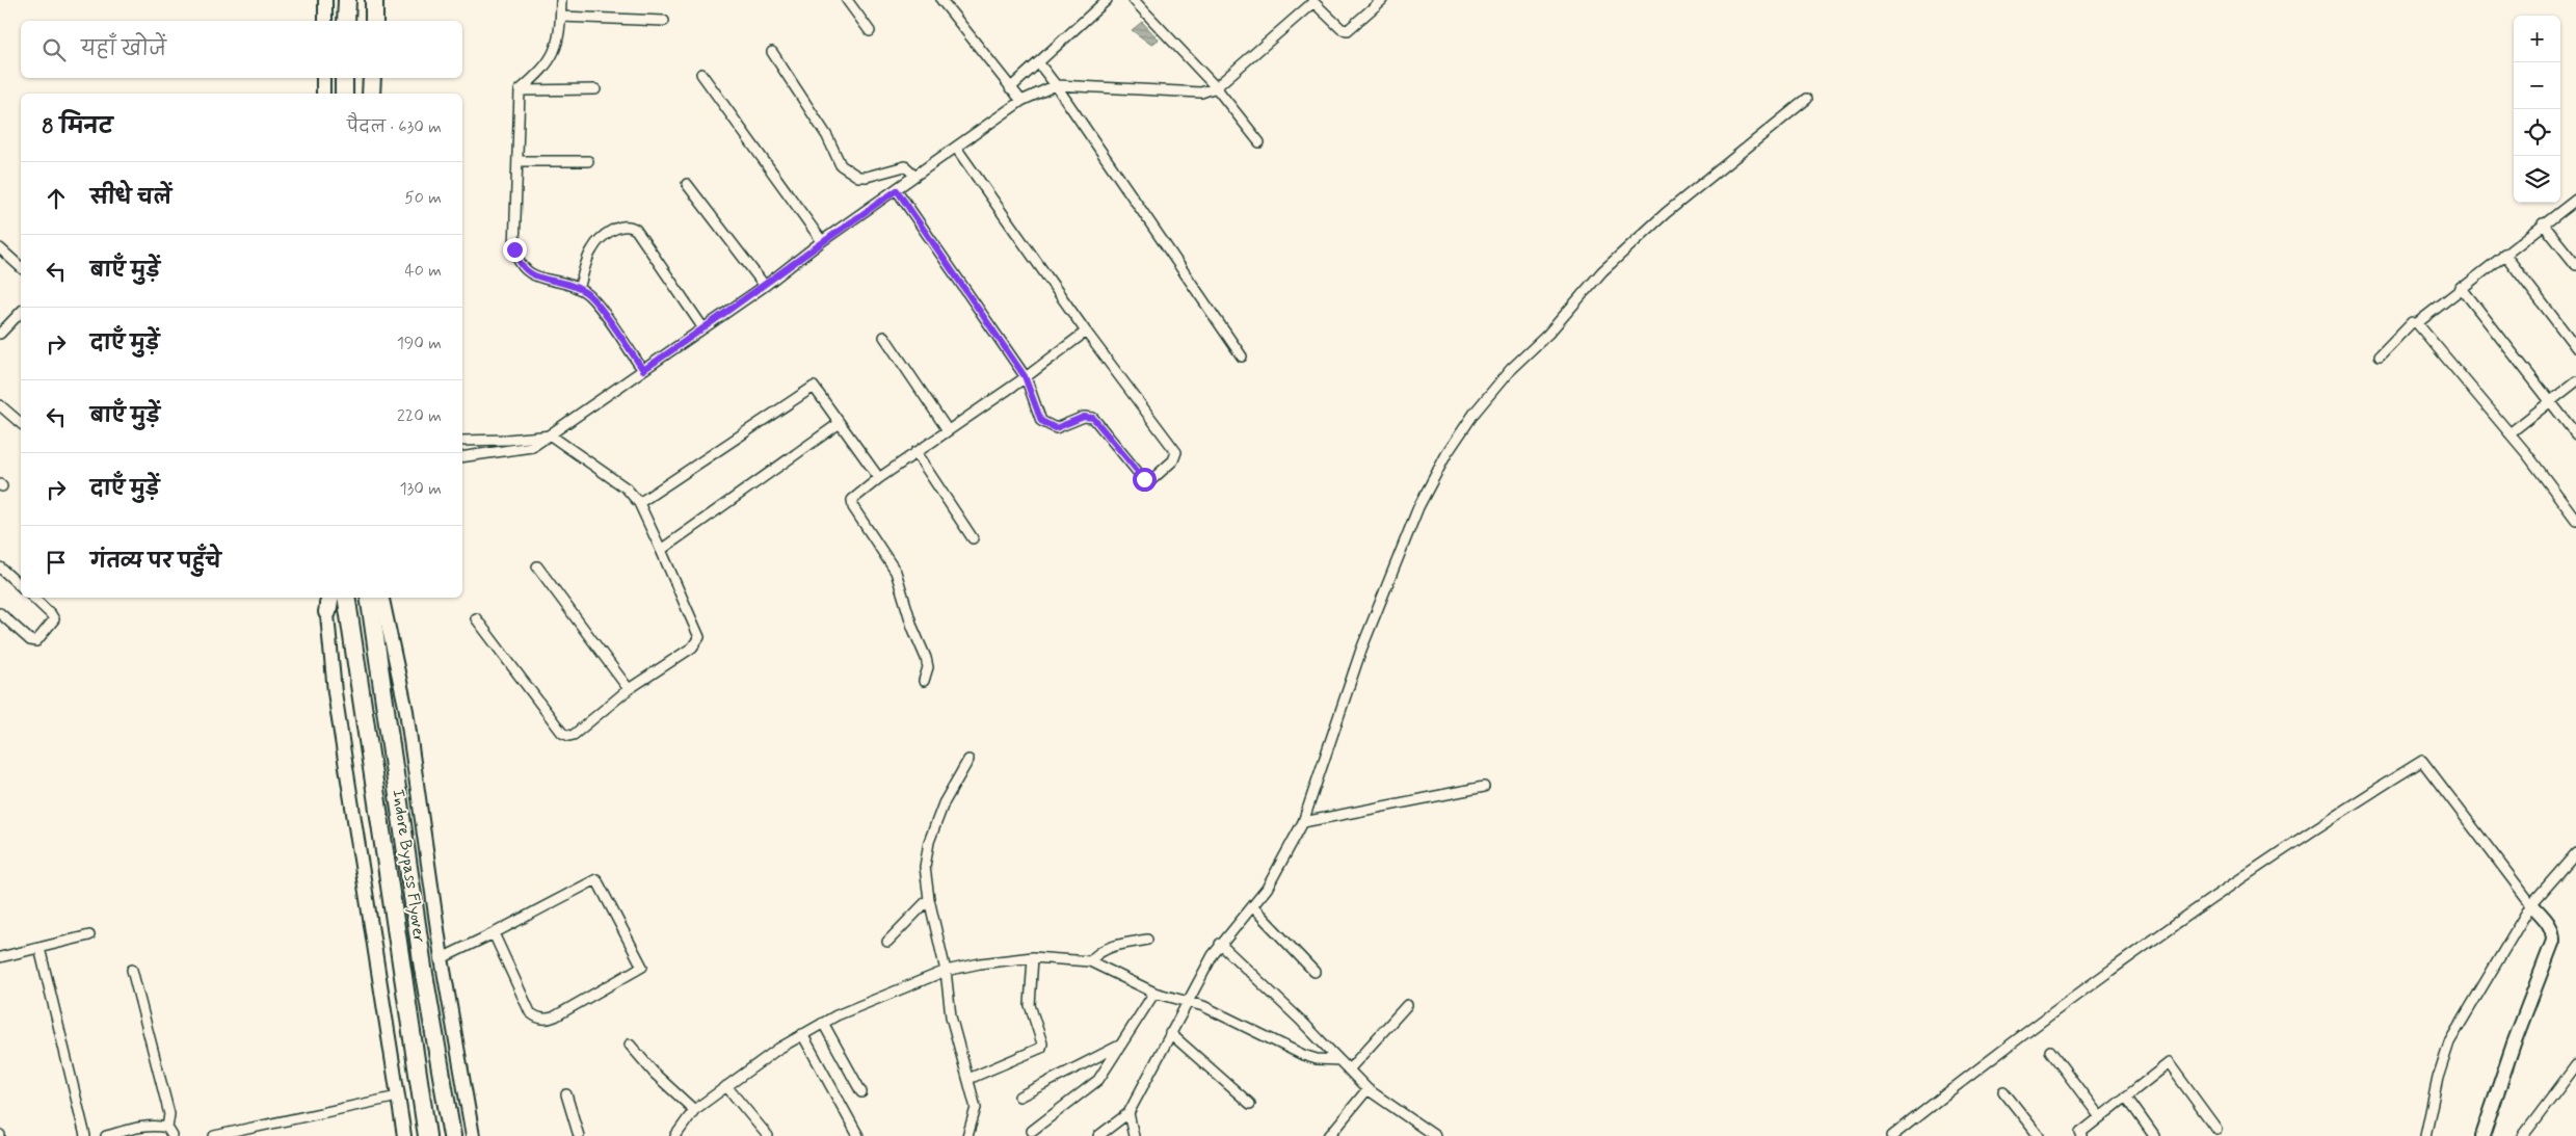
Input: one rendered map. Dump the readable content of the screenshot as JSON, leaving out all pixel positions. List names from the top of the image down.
{
  "streets": {
    "highway": ["Indore Bypass Flyover"]
  },
  "page": {
    "map_buttons": ["+", "−"],
    "search": "यहाँ खोजें",
    "heading": ["8 मिनट", "पैदल · 630 m"],
    "list": [
      ["सीधे चलें", "50 m"],
      ["बाएँ मुड़ें", "40 m"],
      ["दाएँ मुड़ें", "190 m"],
      ["बाएँ मुड़ें", "220 m"],
      ["दाएँ मुड़ें", "130 m"],
      "गंतव्य पर पहुँचे"
    ]
  }
}
